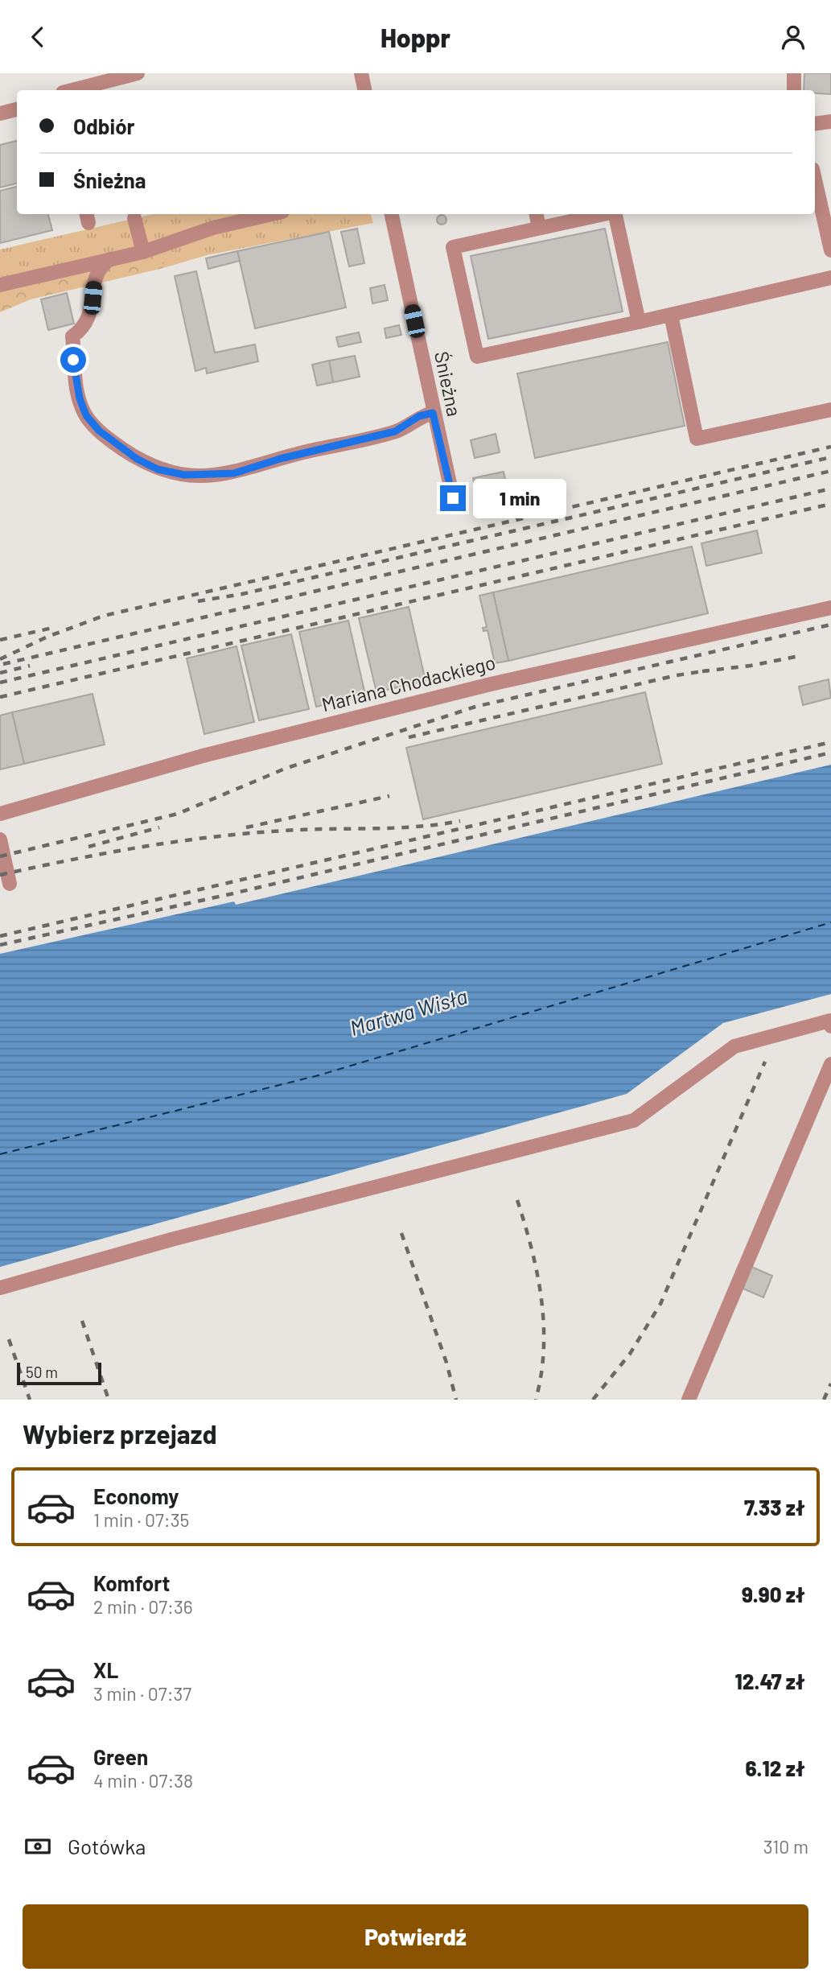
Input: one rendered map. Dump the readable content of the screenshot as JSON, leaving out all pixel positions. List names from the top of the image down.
{
  "streets": {
    "street": ["Śnieżna", "Mariana Chodackiego"]
  },
  "water": ["Martwa Wisła"],
  "scale_bar": "50 m",
  "page": {
    "header": "Hoppr",
    "banner": ["Odbiór", "Śnieżna"],
    "bubble": "1 min",
    "scale": "50 m",
    "heading": "Wybierz przejazd",
    "list": [
      {
        "name": "Economy",
        "note": "1 min · 07:35",
        "value": "7.33 zł"
      },
      {
        "name": "Komfort",
        "note": "2 min · 07:36",
        "value": "9.90 zł"
      },
      {
        "name": "XL",
        "note": "3 min · 07:37",
        "value": "12.47 zł"
      },
      {
        "name": "Green",
        "note": "4 min · 07:38",
        "value": "6.12 zł"
      }
    ],
    "pay": ["Gotówka", "310 m"],
    "buttons": "Potwierdź"
  }
}
